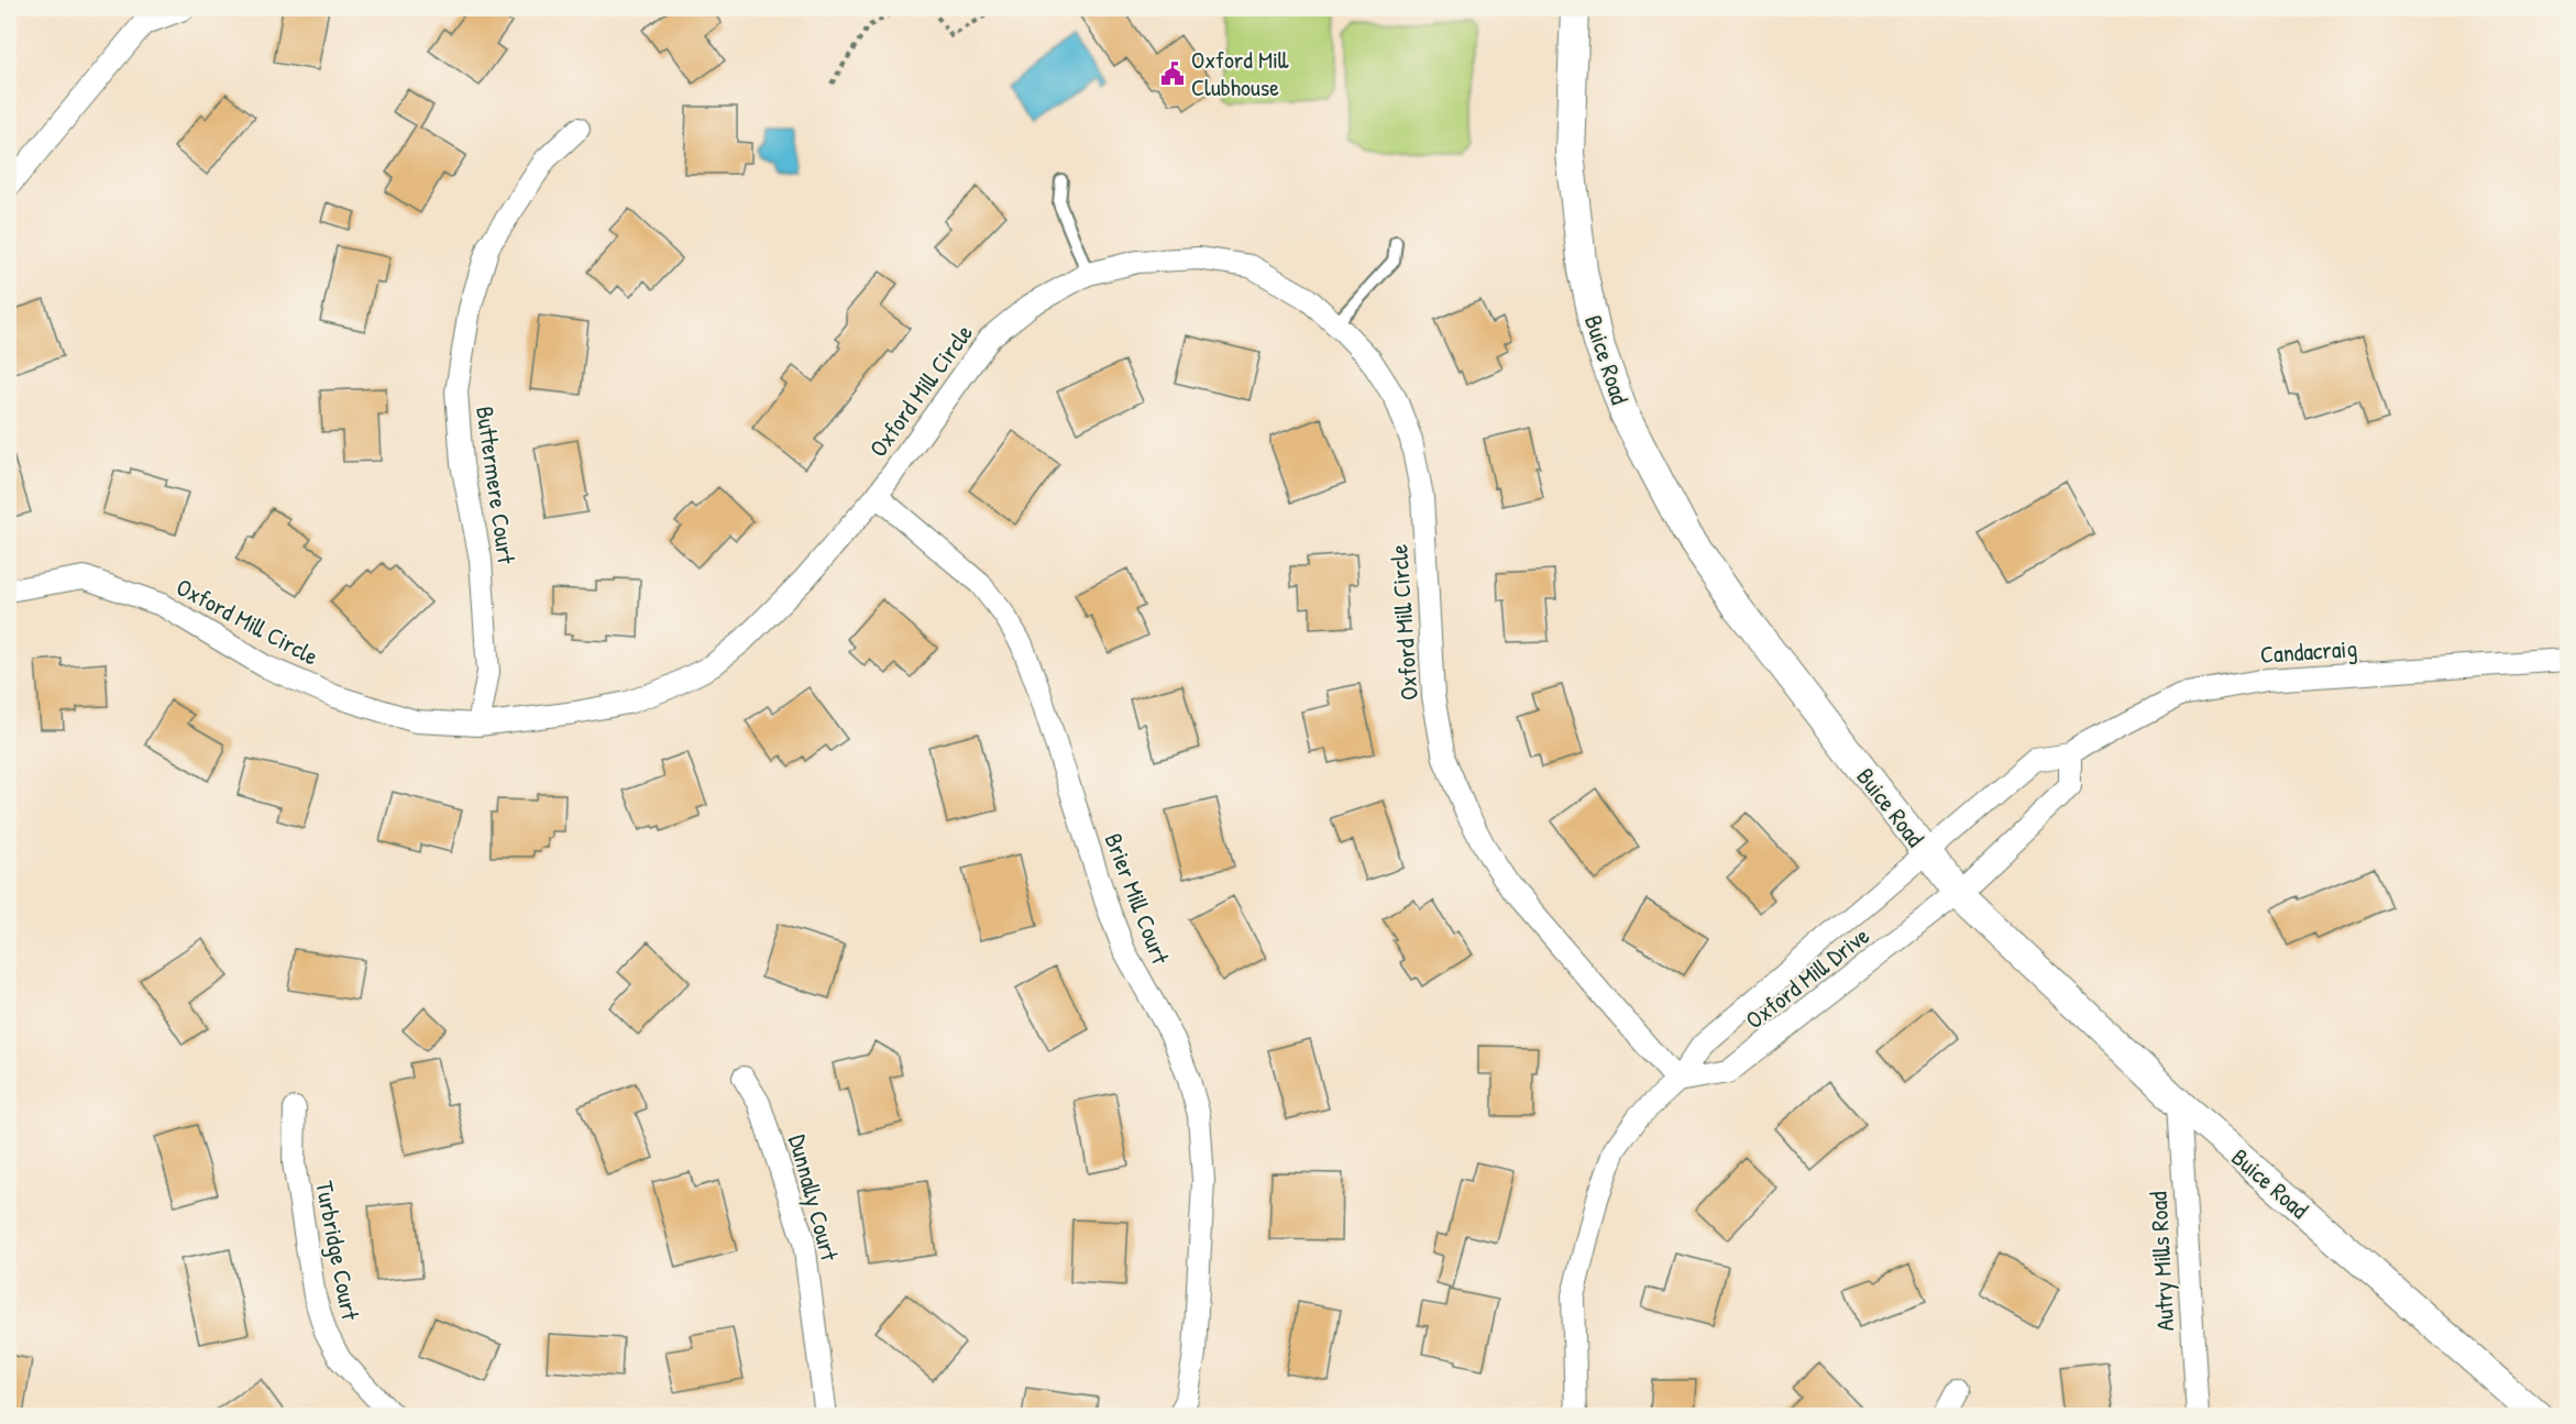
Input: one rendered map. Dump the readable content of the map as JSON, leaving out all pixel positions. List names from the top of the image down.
{
  "streets": {
    "street": [
      "Buice Road",
      "Oxford Mill Circle",
      "Buttermere Court",
      "Candacraig",
      "Brier Mill Court",
      "Oxford Mill Drive",
      "Dunnally Court",
      "Turbridge Court",
      "Autry Mills Road"
    ]
  },
  "crossings": [
    ["Buice Road", "Candacraig"],
    ["Buice Road", "Oxford Mill Drive"],
    ["Buice Road", "Autry Mills Road"],
    ["Oxford Mill Circle", "Buttermere Court"],
    ["Oxford Mill Circle", "Brier Mill Court"],
    ["Oxford Mill Circle", "Oxford Mill Drive"],
    ["Candacraig", "Oxford Mill Drive"]
  ],
  "places": {
    "public building": ["Oxford Mill Clubhouse"]
  }
}
